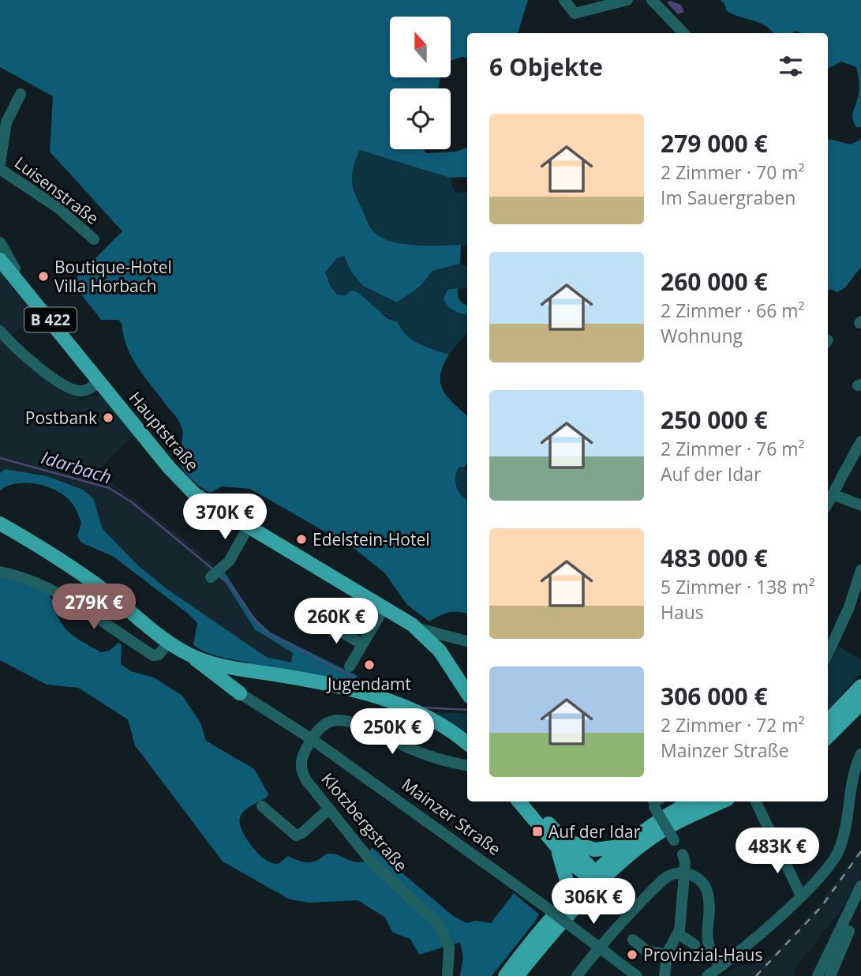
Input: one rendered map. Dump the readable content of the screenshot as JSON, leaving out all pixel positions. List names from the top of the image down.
{
  "streets": {
    "main road": ["B 422", "Hauptstraße"],
    "street": ["Luisenstraße", "Mainzer Straße", "Klotzbergstraße"]
  },
  "crossings": [
    ["B 422", "Hauptstraße"],
    ["Mainzer Straße", "Klotzbergstraße"]
  ],
  "water": ["Idarbach"],
  "places": {
    "other": [
      "Boutique-Hotel Villa Horbach",
      "Postbank",
      "Edelstein-Hotel",
      "Jugendamt",
      "Provinzial-Haus"
    ],
    "transit": ["Auf der Idar"]
  },
  "north": "top",
  "page": {
    "heading": "6 Objekte",
    "list": [
      {
        "name": "279 000 €",
        "note": "2 Zimmer · 70 m² · Im Sauergraben"
      },
      {
        "name": "260 000 €",
        "note": "2 Zimmer · 66 m² · Wohnung"
      },
      {
        "name": "250 000 €",
        "note": "2 Zimmer · 76 m² · Auf der Idar"
      },
      {
        "name": "483 000 €",
        "note": "5 Zimmer · 138 m² · Haus"
      },
      {
        "name": "306 000 €",
        "note": "2 Zimmer · 72 m² · Mainzer Straße"
      }
    ],
    "price": [
      "370K €",
      "279K €",
      "260K €",
      "250K €",
      "483K €",
      "306K €"
    ]
  }
}
